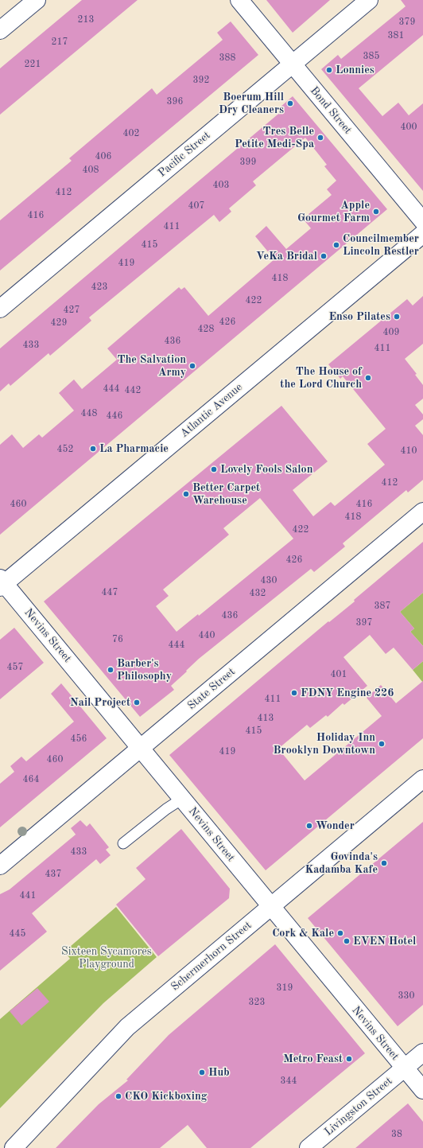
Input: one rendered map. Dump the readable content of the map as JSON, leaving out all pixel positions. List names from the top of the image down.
{
  "streets": {
    "street": [
      "Bond Street",
      "Pacific Street",
      "Atlantic Avenue",
      "Nevins Street",
      "State Street",
      "Schermerhorn Street",
      "Livingston Street"
    ]
  },
  "crossings": [
    ["Bond Street", "Pacific Street"],
    ["Atlantic Avenue", "Nevins Street"],
    ["Nevins Street", "State Street"],
    ["Nevins Street", "Schermerhorn Street"],
    ["Nevins Street", "Livingston Street"]
  ],
  "parks": ["Sixteen Sycamores Playground"],
  "places": [
    "Lonnies",
    "Boerum Hill Dry Cleaners",
    "Tres Belle Petite Medi-Spa",
    "Apple Gourmet Farm",
    "Councilmember Lincoln Restler",
    "VeKa Bridal",
    "Enso Pilates",
    "The Salvation Army",
    "The House of the Lord Church",
    "La Pharmacie",
    "Lovely Fools Salon",
    "Better Carpet Warehouse",
    "Barber's Philosophy",
    "FDNY Engine 226",
    "Nail Project",
    "Holiday Inn Brooklyn Downtown",
    "Wonder",
    "Govinda's Kadamba Kafe",
    "Cork & Kale",
    "EVEN Hotel",
    "Metro Feast",
    "Hub",
    "CKO Kickboxing"
  ],
  "house_numbers": [
    "213",
    "379",
    "381",
    "217",
    "385",
    "388",
    "221",
    "392",
    "396",
    "400",
    "402",
    "406",
    "399",
    "408",
    "403",
    "412",
    "407",
    "416",
    "411",
    "415",
    "419",
    "418",
    "423",
    "422",
    "427",
    "426",
    "429",
    "428",
    "409",
    "436",
    "433",
    "411",
    "444",
    "442",
    "448",
    "446",
    "452",
    "410",
    "412",
    "460",
    "416",
    "418",
    "422",
    "426",
    "430",
    "447",
    "432",
    "387",
    "436",
    "397",
    "440",
    "76",
    "444",
    "457",
    "401",
    "411",
    "413",
    "415",
    "456",
    "419",
    "460",
    "464",
    "433",
    "437",
    "441",
    "445",
    "319",
    "330",
    "323",
    "344",
    "38"
  ]
}
